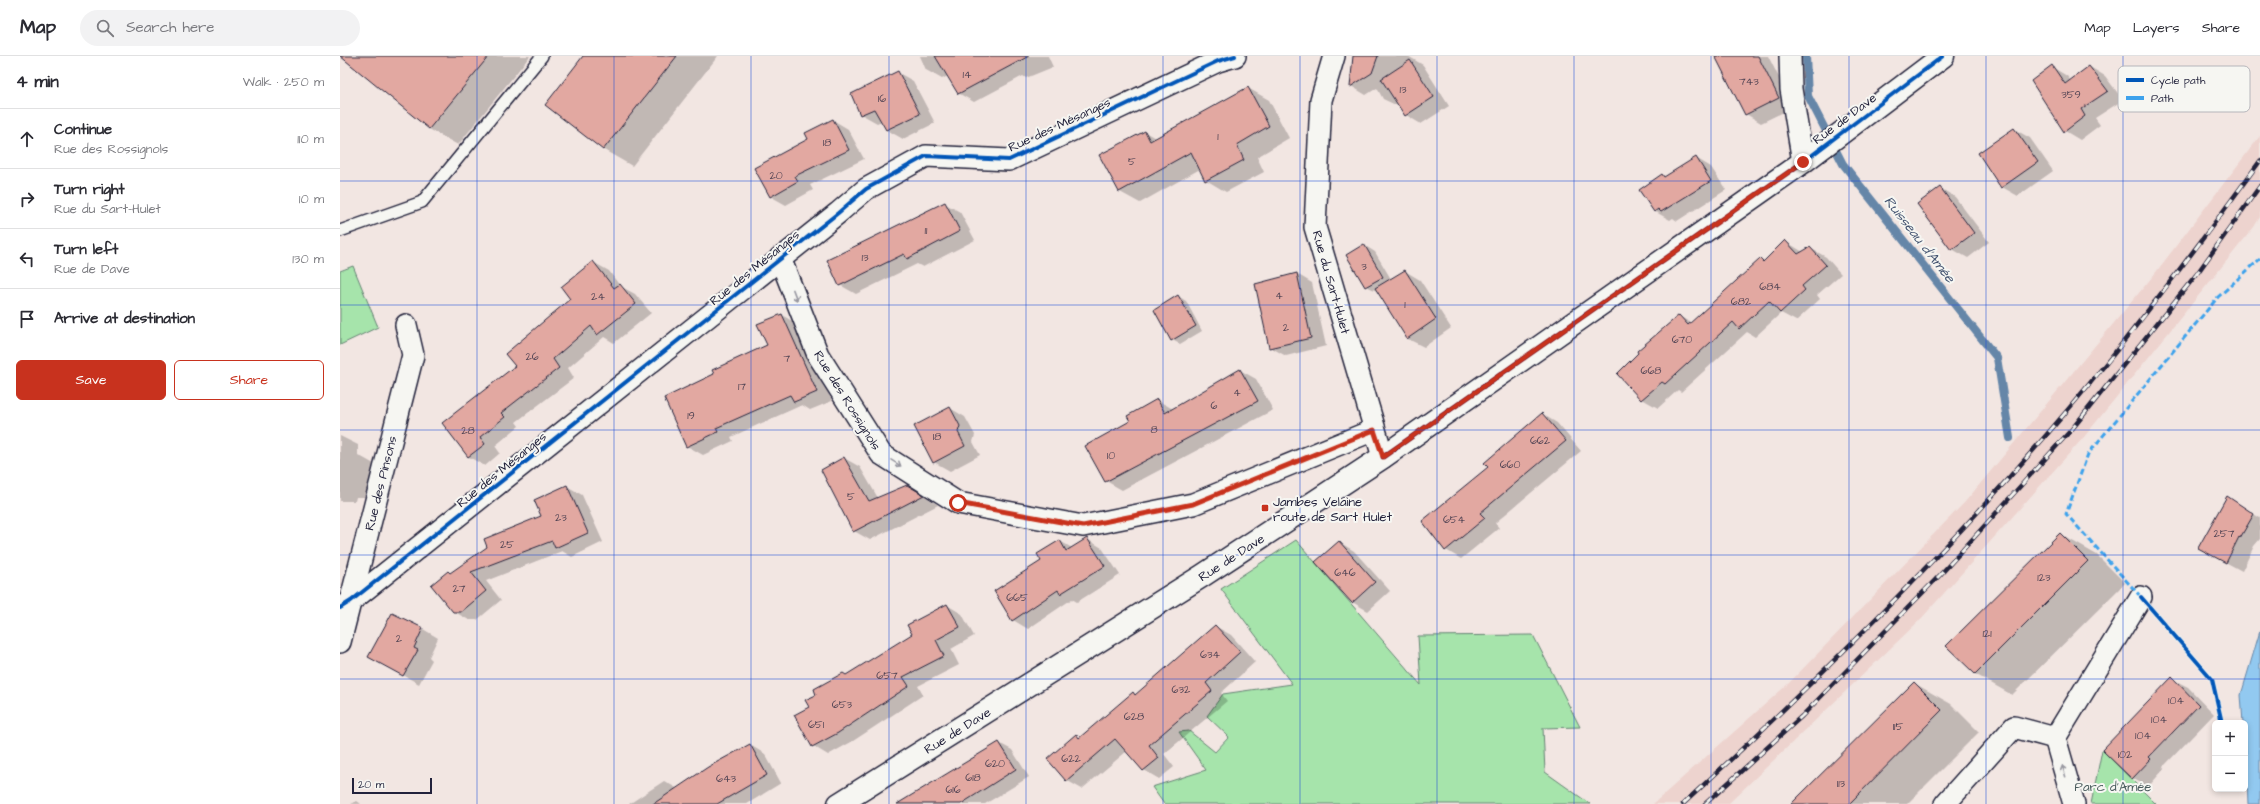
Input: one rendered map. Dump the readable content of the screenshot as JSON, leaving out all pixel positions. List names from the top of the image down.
{
  "streets": {
    "main road": ["Rue de Dave"],
    "street": [
      "Rue des Mésanges",
      "Rue du Sart-Hulet",
      "Rue des Rossignols",
      "Rue des Pinsons"
    ]
  },
  "crossings": [
    ["Rue de Dave", "Rue du Sart-Hulet"],
    ["Rue des Mésanges", "Rue des Rossignols"],
    ["Rue des Mésanges", "Rue des Pinsons"],
    ["Rue du Sart-Hulet", "Rue des Rossignols"]
  ],
  "one_way": ["Rue des Rossignols"],
  "water": ["Ruisseau d'Amée"],
  "parks": ["Parc d'Amée"],
  "places": {
    "transit": ["Jambes Velaine route de Sart Hulet"]
  },
  "house_numbers": [
    "14",
    "743",
    "13",
    "359",
    "16",
    "1",
    "18",
    "5",
    "20",
    "11",
    "13",
    "3",
    "684",
    "4",
    "24",
    "682",
    "1",
    "2",
    "670",
    "26",
    "7",
    "668",
    "17",
    "4",
    "6",
    "19",
    "8",
    "28",
    "18",
    "662",
    "10",
    "660",
    "5",
    "23",
    "654",
    "257",
    "25",
    "646",
    "123",
    "27",
    "665",
    "121",
    "2",
    "634",
    "657",
    "632",
    "104",
    "653",
    "628",
    "104",
    "651",
    "115",
    "104",
    "102",
    "622",
    "620",
    "618",
    "643",
    "113",
    "616"
  ],
  "legend": ["Cycle path", "Path"],
  "scale_bar": "20 m",
  "page": {
    "header": "Map",
    "search": "Search here",
    "nav": ["Map", "Layers", "Share"],
    "heading": ["4 min", "Walk · 250 m"],
    "list": [
      ["Continue", "Rue des Rossignols", "110 m"],
      ["Turn right", "Rue du Sart-Hulet", "10 m"],
      ["Turn left", "Rue de Dave", "130 m"],
      "Arrive at destination"
    ],
    "buttons": ["Save", "Share"],
    "map_buttons": ["+", "−"],
    "scale": "20 m"
  }
}
